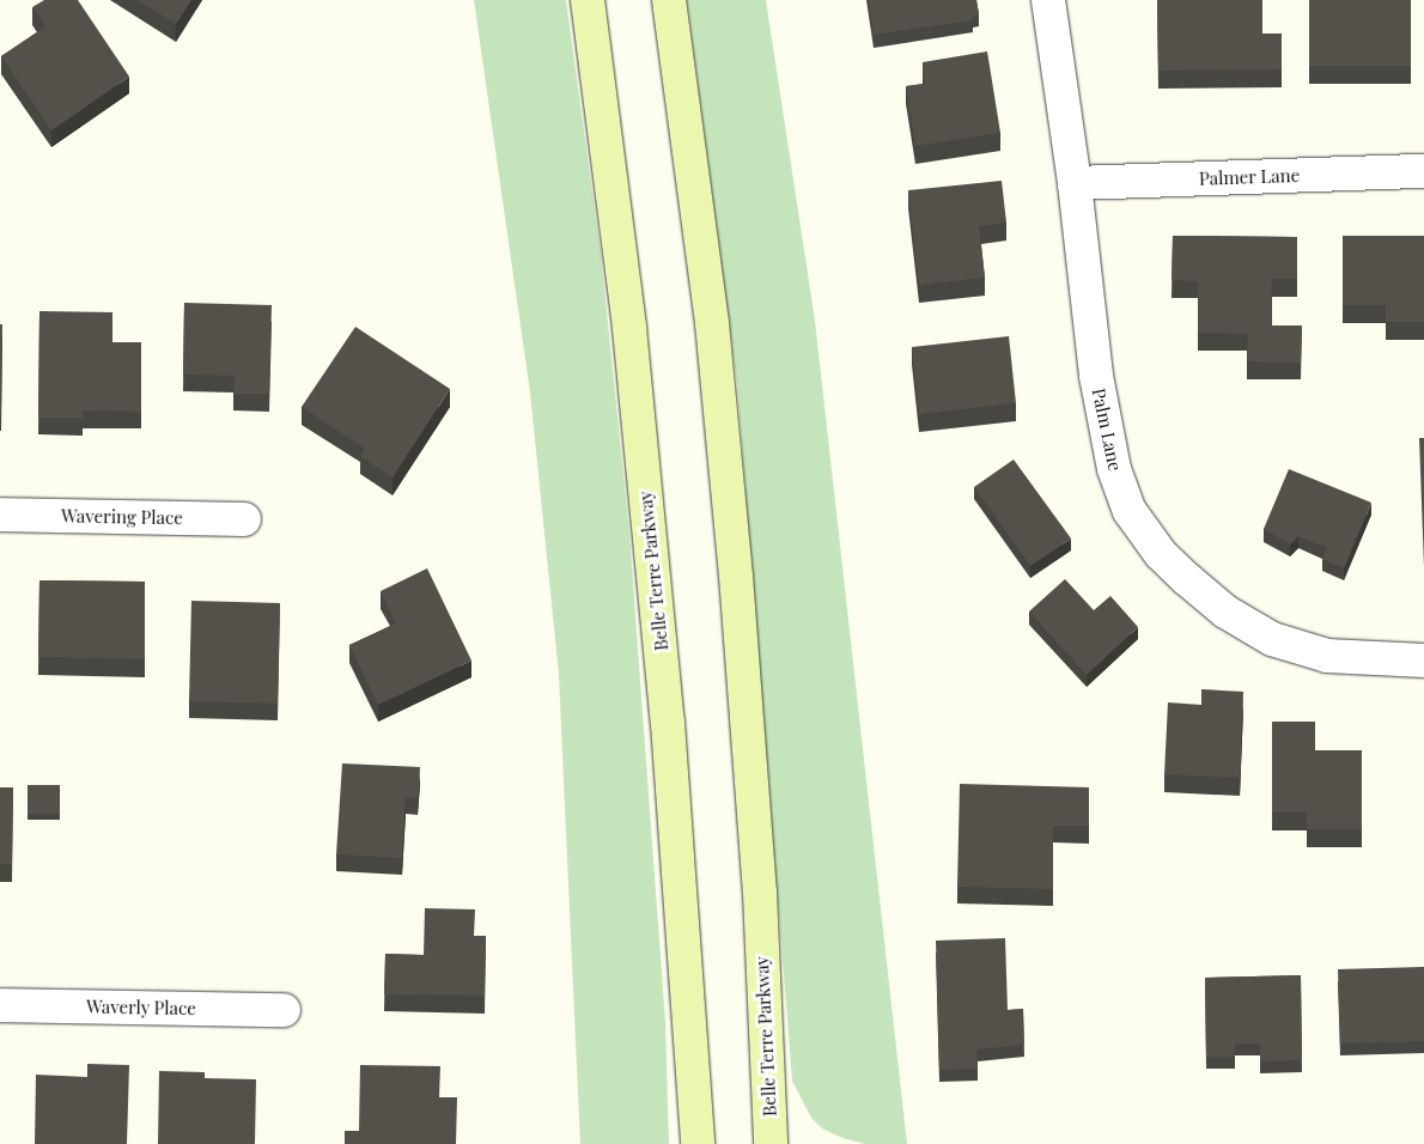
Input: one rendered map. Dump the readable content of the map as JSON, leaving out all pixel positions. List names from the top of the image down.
{
  "streets": {
    "main road": ["Belle Terre Parkway"],
    "street": [
      "Palmer Lane",
      "Palm Lane",
      "Wavering Place",
      "Waverly Place"
    ]
  },
  "crossings": [
    ["Palmer Lane", "Palm Lane"]
  ]
}
